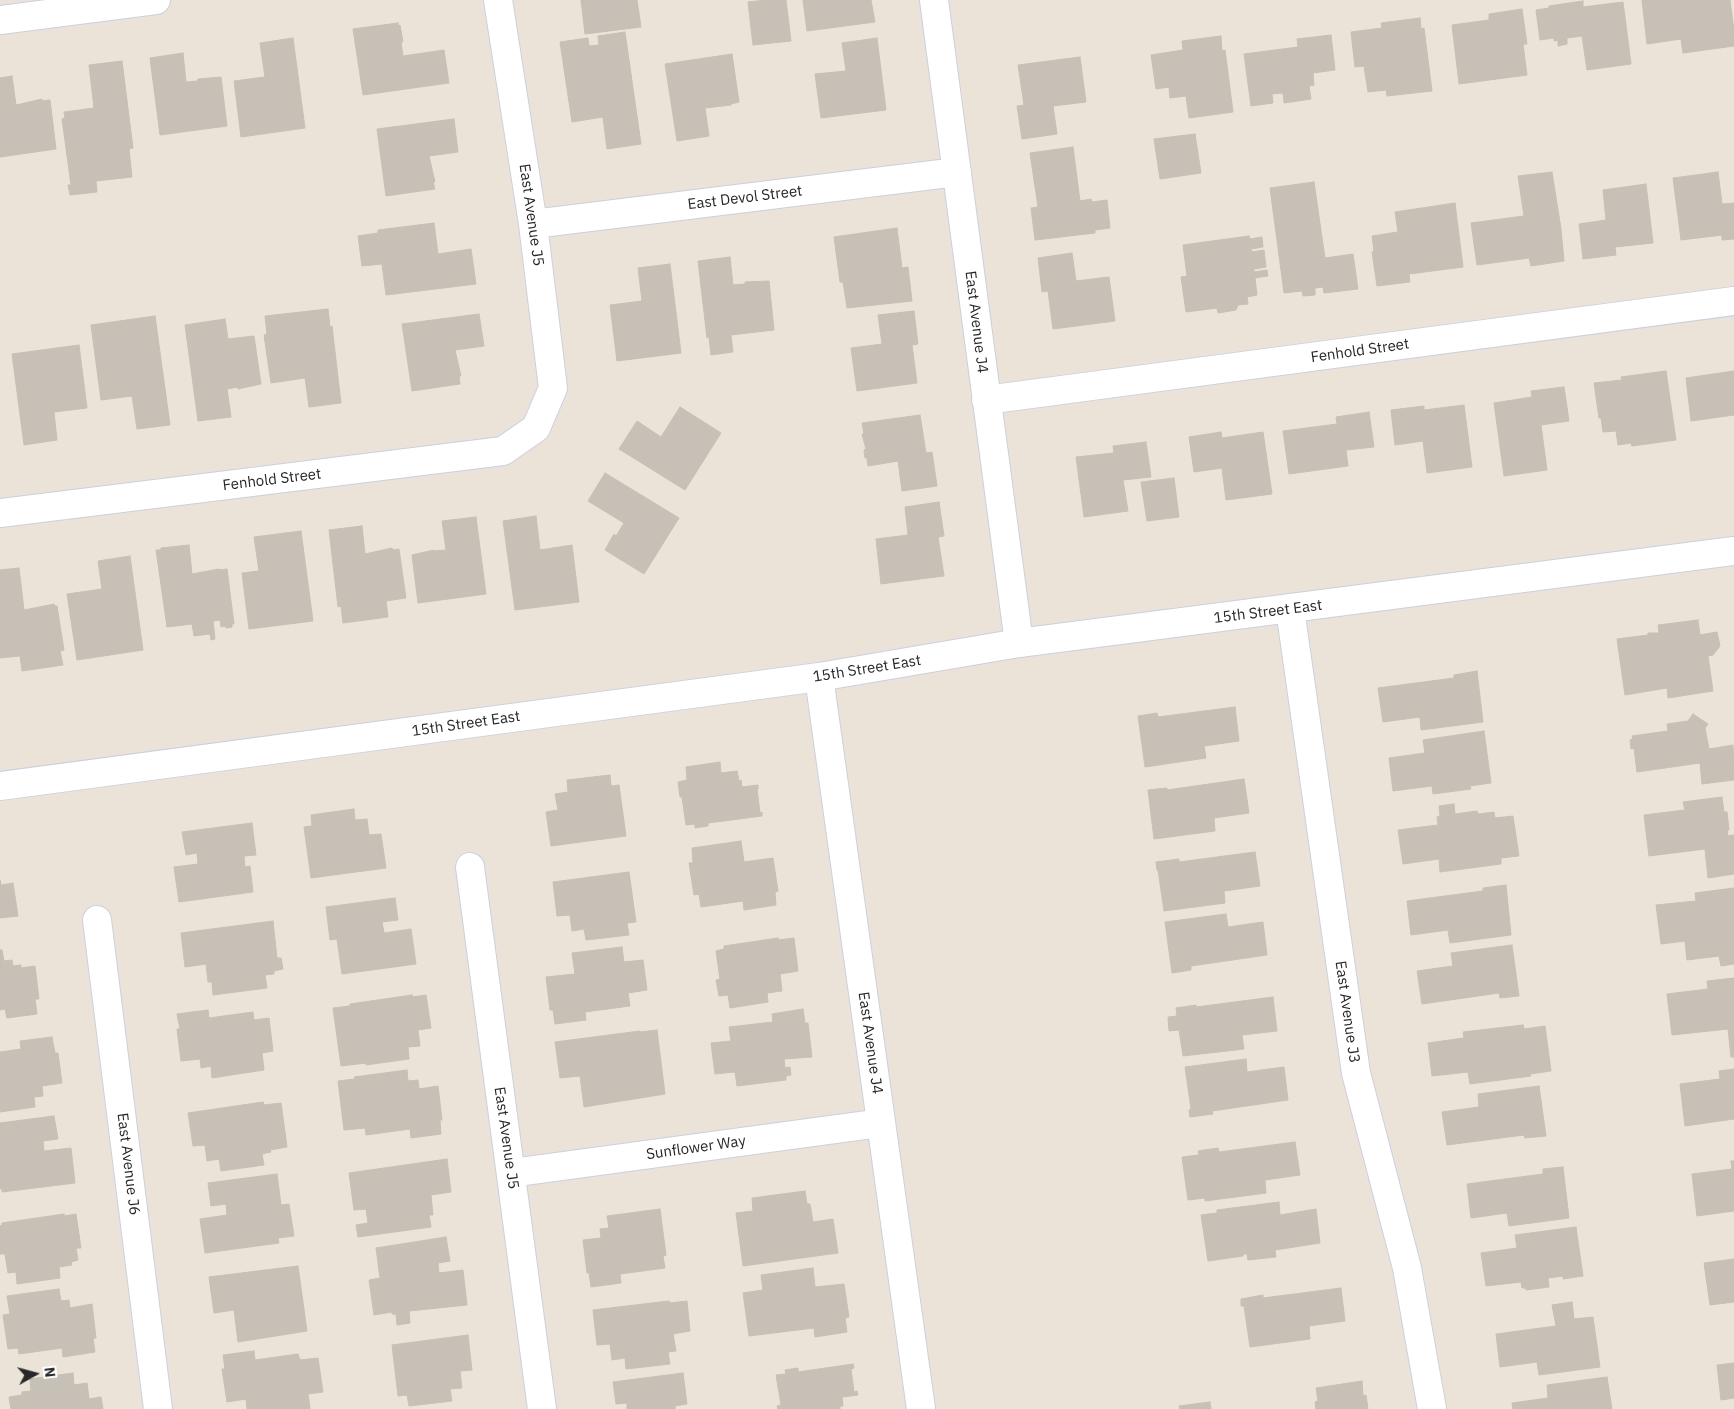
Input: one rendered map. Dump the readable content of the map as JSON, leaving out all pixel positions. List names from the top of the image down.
{
  "streets": {
    "street": [
      "East Devol Street",
      "East Avenue J5",
      "East Avenue J4",
      "Fenhold Street",
      "15th Street East",
      "East Avenue J3",
      "Sunflower Way",
      "East Avenue J6"
    ]
  },
  "crossings": [
    ["East Devol Street", "East Avenue J5"],
    ["East Devol Street", "East Avenue J4"],
    ["East Avenue J5", "Fenhold Street"],
    ["East Avenue J5", "Sunflower Way"],
    ["East Avenue J4", "Fenhold Street"],
    ["East Avenue J4", "15th Street East"],
    ["East Avenue J4", "Sunflower Way"],
    ["15th Street East", "East Avenue J3"]
  ],
  "north": "right"
}
